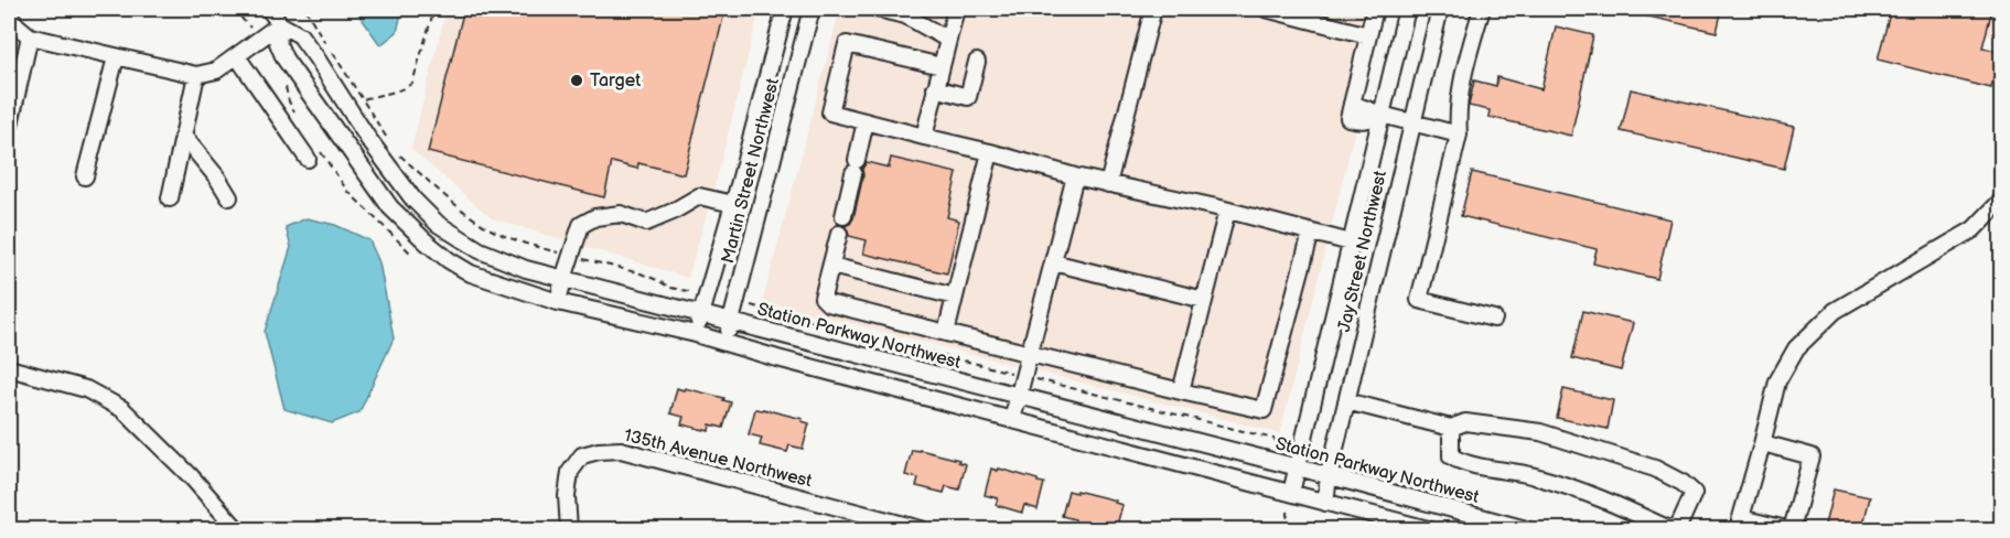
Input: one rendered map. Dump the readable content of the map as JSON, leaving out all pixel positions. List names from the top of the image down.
{
  "streets": {
    "street": [
      "Martin Street Northwest",
      "Jay Street Northwest",
      "Station Parkway Northwest",
      "135th Avenue Northwest"
    ]
  },
  "crossings": [
    ["Martin Street Northwest", "Station Parkway Northwest"],
    ["Jay Street Northwest", "Station Parkway Northwest"]
  ],
  "places": ["Target"]
}
